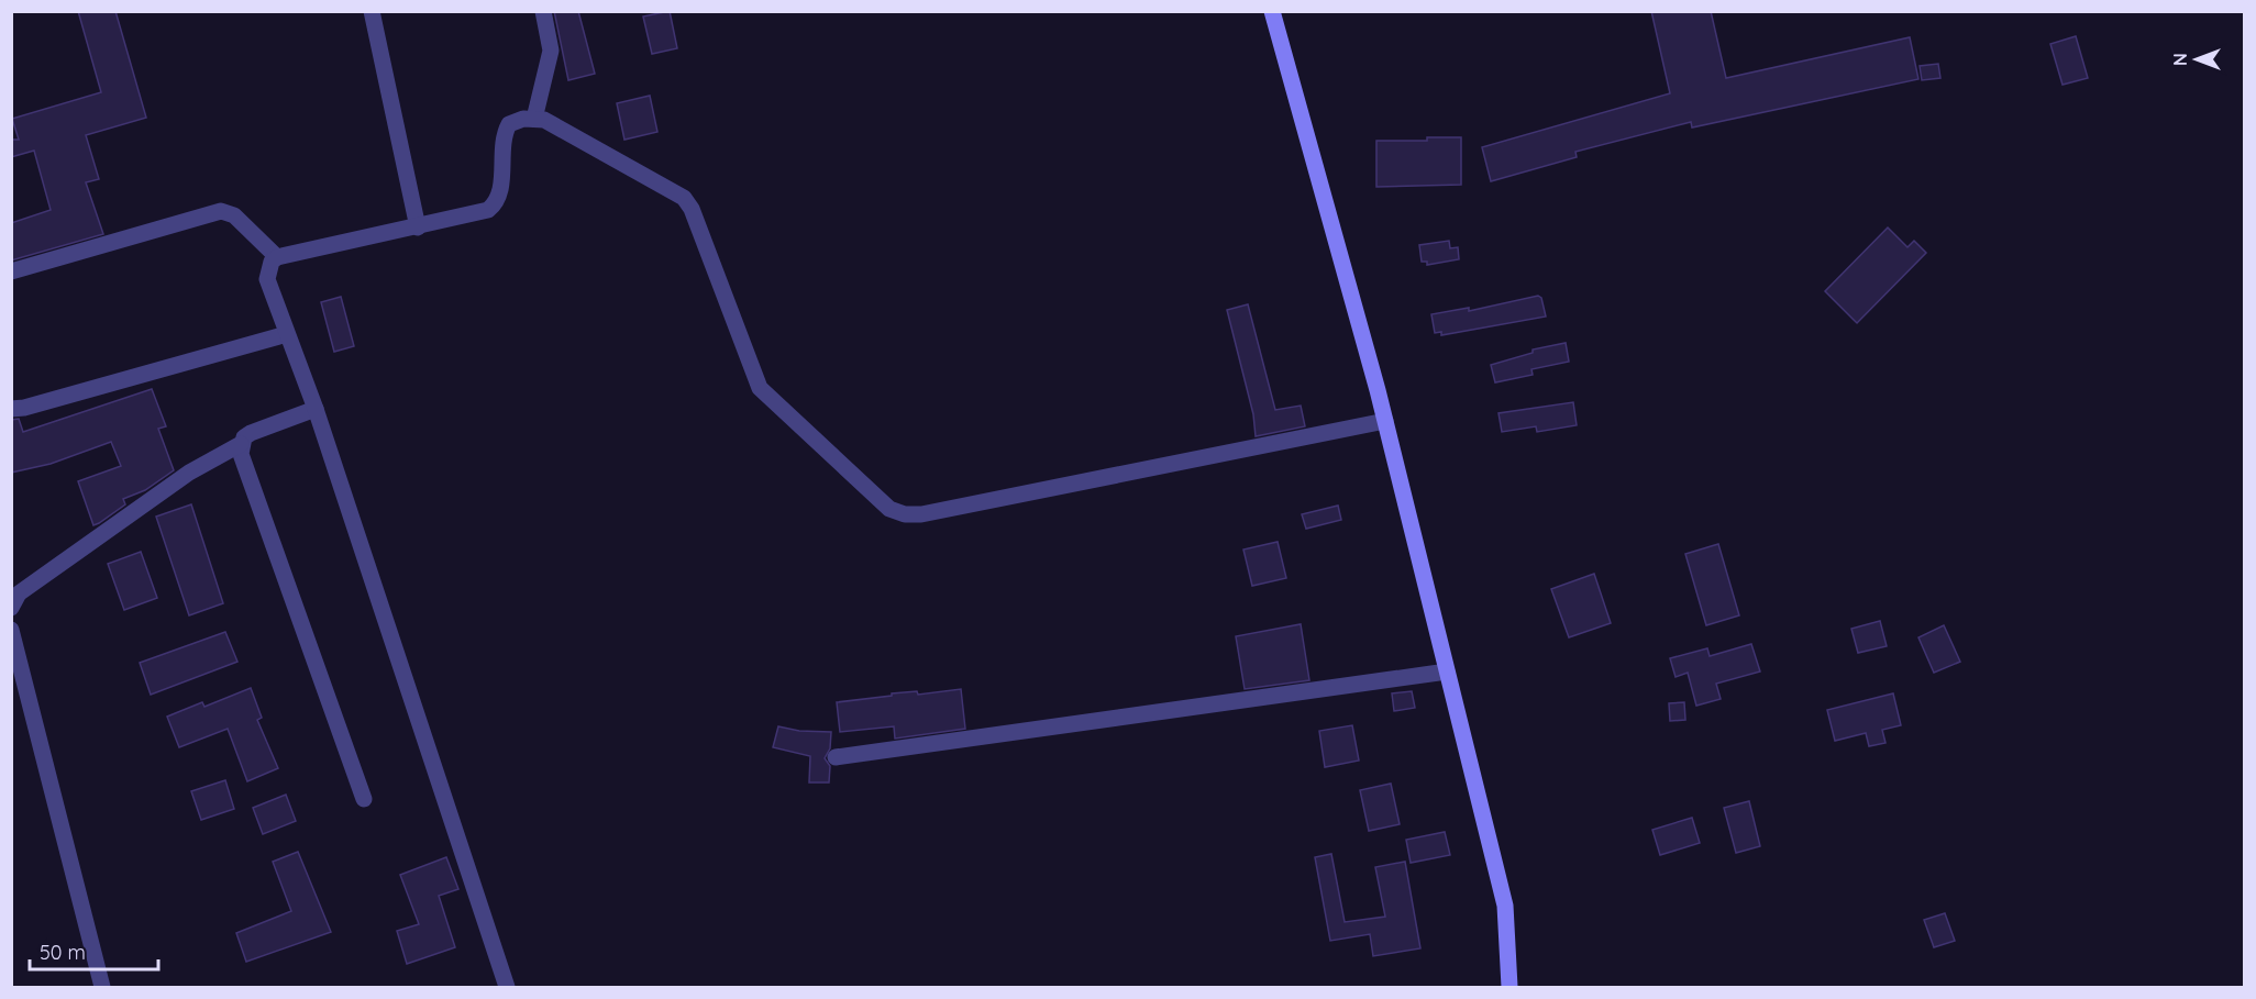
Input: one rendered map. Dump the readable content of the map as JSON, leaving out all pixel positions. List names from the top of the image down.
{
  "scale_bar": "50 m",
  "north": "left"
}
